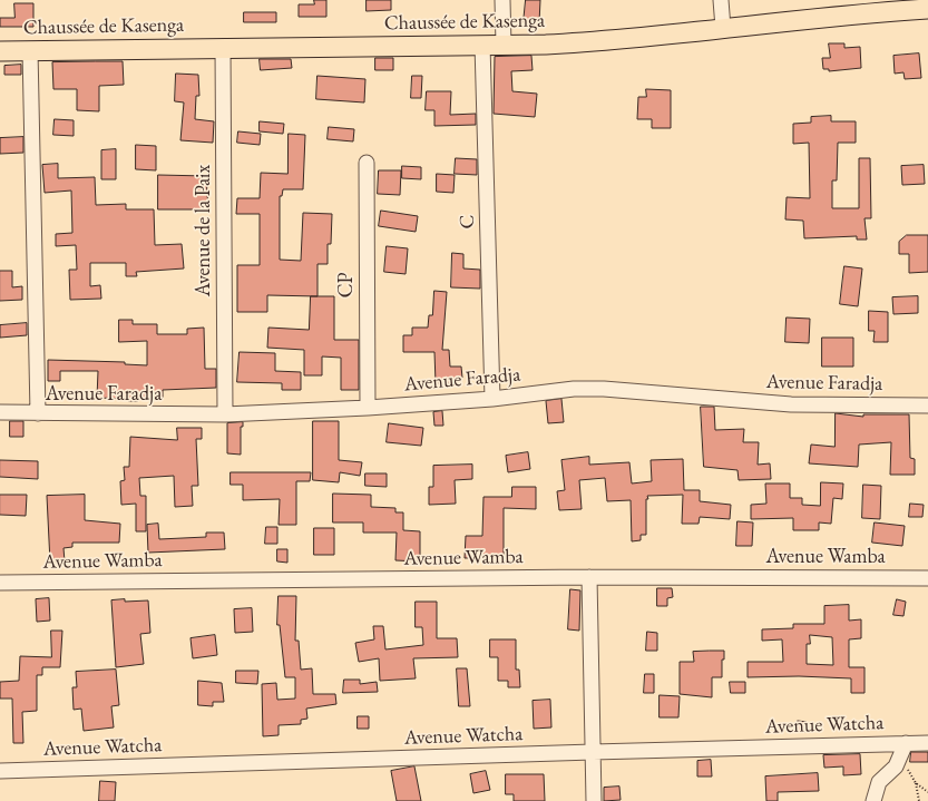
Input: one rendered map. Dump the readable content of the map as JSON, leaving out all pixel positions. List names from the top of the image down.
{
  "streets": {
    "main road": ["Chaussée de Kasenga"],
    "street": [
      "C",
      "Avenue de la Paix",
      "CP",
      "Avenue Faradja",
      "Avenue Wamba",
      "Avenue Watcha"
    ]
  },
  "crossings": [
    ["Chaussée de Kasenga", "C"],
    ["Chaussée de Kasenga", "Avenue de la Paix"],
    ["C", "Avenue Faradja"],
    ["Avenue de la Paix", "Avenue Faradja"],
    ["CP", "Avenue Faradja"]
  ]
}
